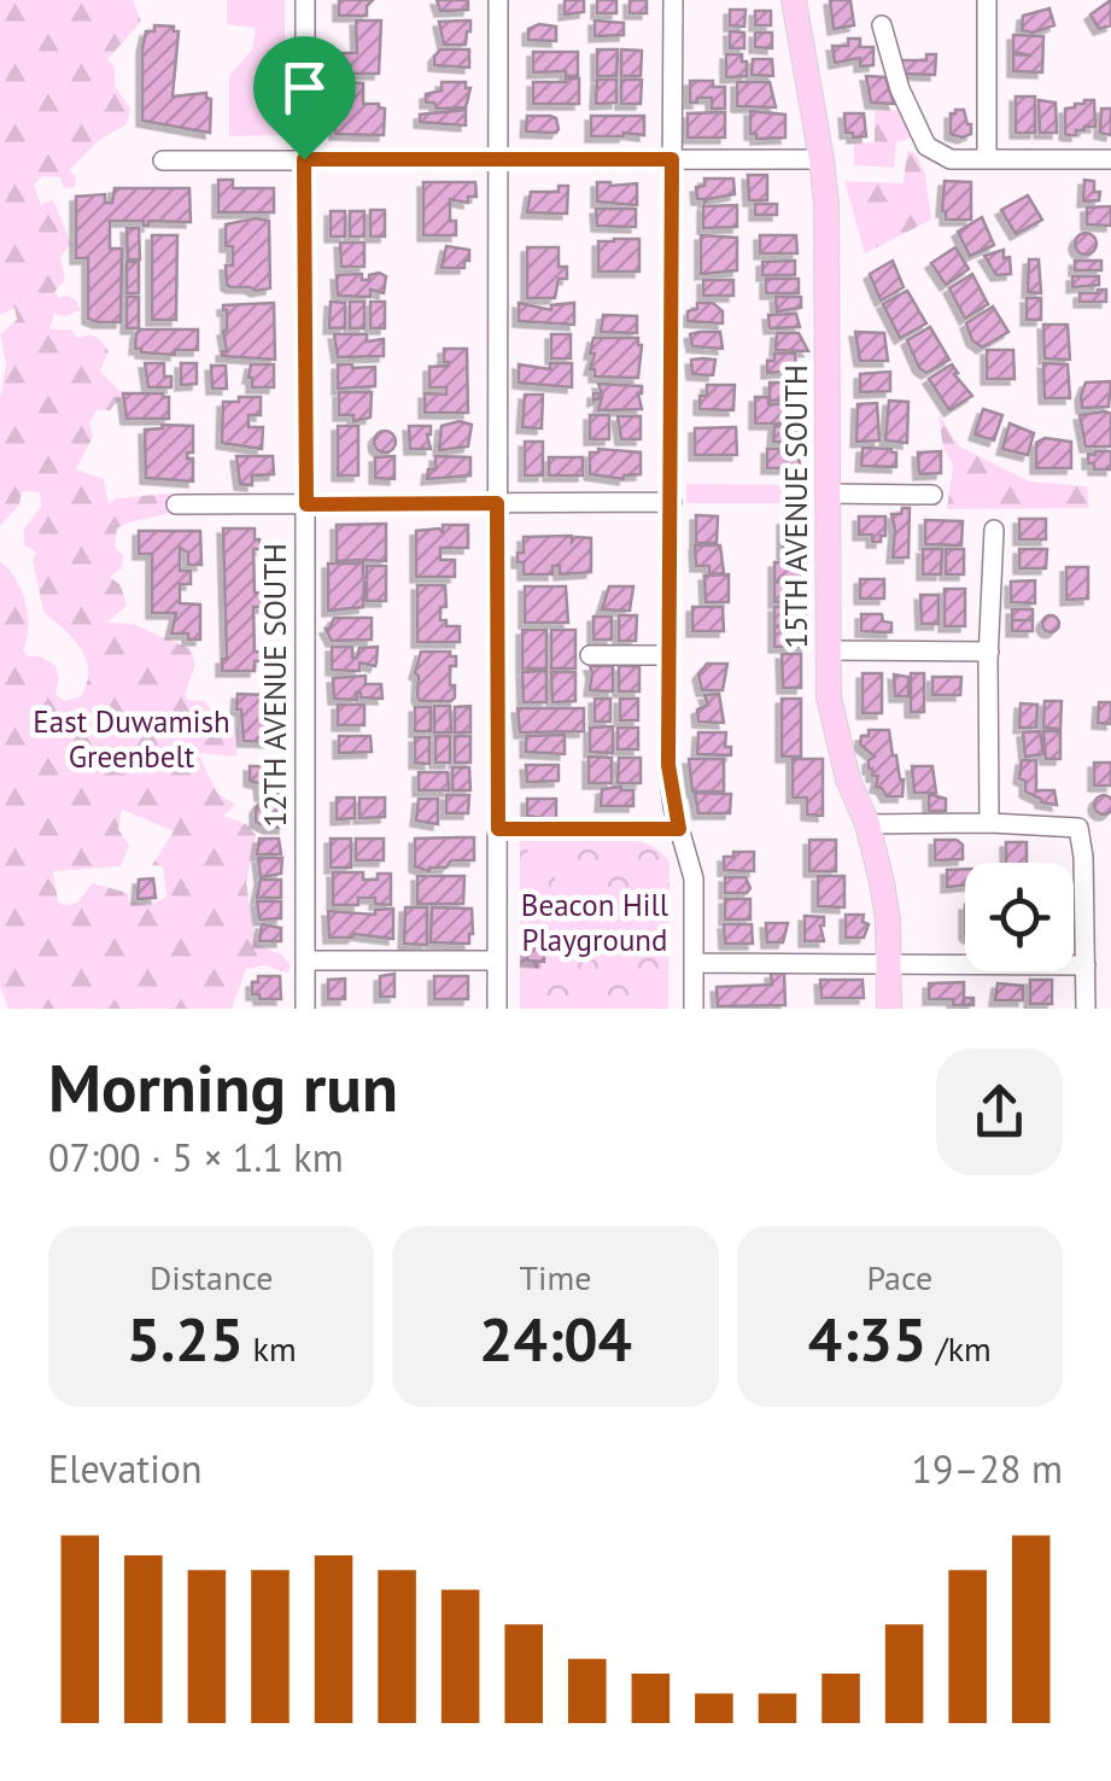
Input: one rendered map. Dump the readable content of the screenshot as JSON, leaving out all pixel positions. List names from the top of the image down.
{
  "streets": {
    "main road": ["15TH AVENUE SOUTH"],
    "street": ["12TH AVENUE SOUTH"]
  },
  "parks": ["East Duwamish Greenbelt", "Beacon Hill Playground"],
  "page": {
    "heading": ["Morning run", "07:00 · 5 × 1.1 km"],
    "stats": [
      ["Distance", "5.25 km"],
      ["Time", "24:04"],
      ["Pace", "4:35 /km"]
    ],
    "chart": ["Elevation", "19–28 m"]
  }
}
